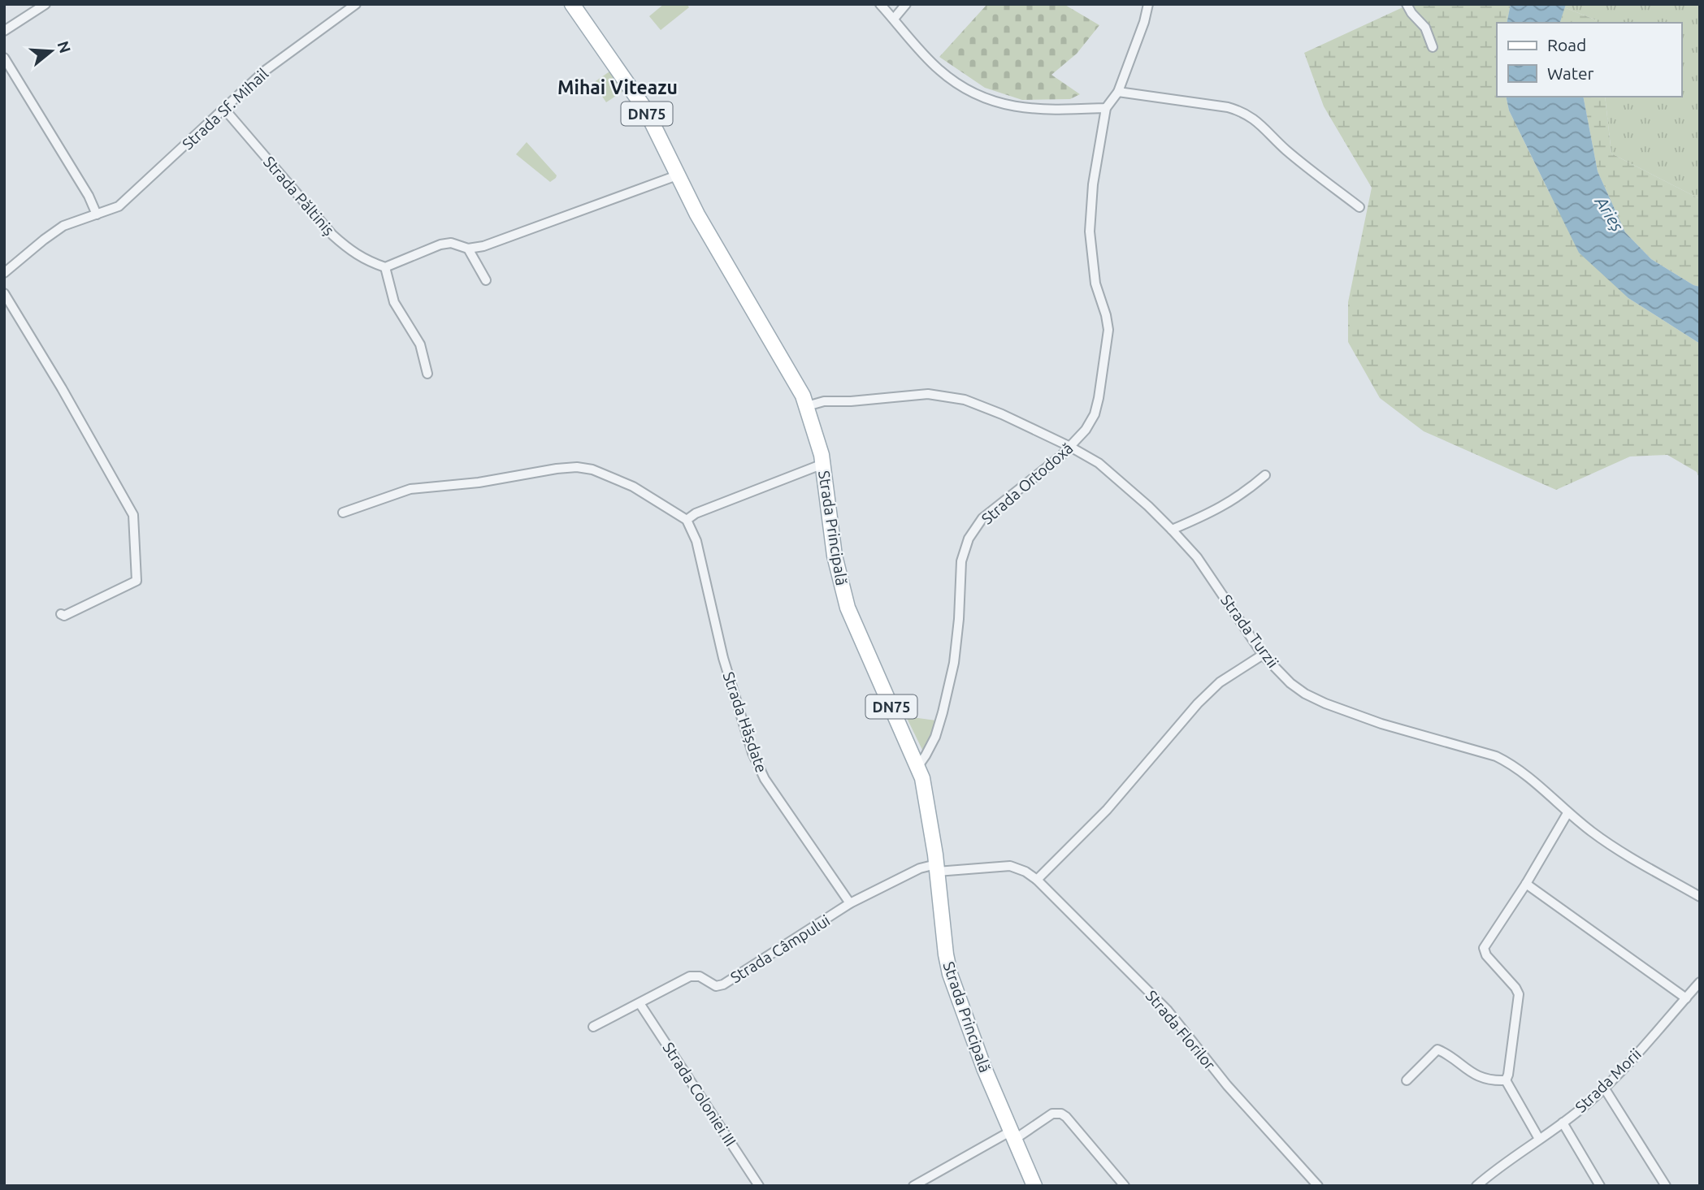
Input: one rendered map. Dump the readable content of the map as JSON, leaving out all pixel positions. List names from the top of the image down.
{
  "streets": {
    "main road": ["DN75", "Strada Principală"],
    "street": [
      "Strada Sf. Mihail",
      "Strada Păltiniș",
      "Strada Ortodoxă",
      "Strada Turzii",
      "Strada Hășdate",
      "Strada Câmpului",
      "Strada Florilor",
      "Strada Morii",
      "Strada Coloniei III"
    ]
  },
  "crossings": [
    ["Strada Sf. Mihail", "Strada Păltiniș"],
    ["Strada Ortodoxă", "Strada Principală"],
    ["Strada Ortodoxă", "Strada Turzii"],
    ["Strada Principală", "Strada Turzii"],
    ["Strada Principală", "Strada Câmpului"],
    ["Strada Principală", "Strada Florilor"],
    ["Strada Hășdate", "Strada Câmpului"],
    ["Strada Câmpului", "Strada Florilor"],
    ["Strada Câmpului", "Strada Coloniei III"]
  ],
  "districts": ["Mihai Viteazu"],
  "water": ["Arieș"],
  "legend": ["Road", "Water"],
  "north": "right"
}
